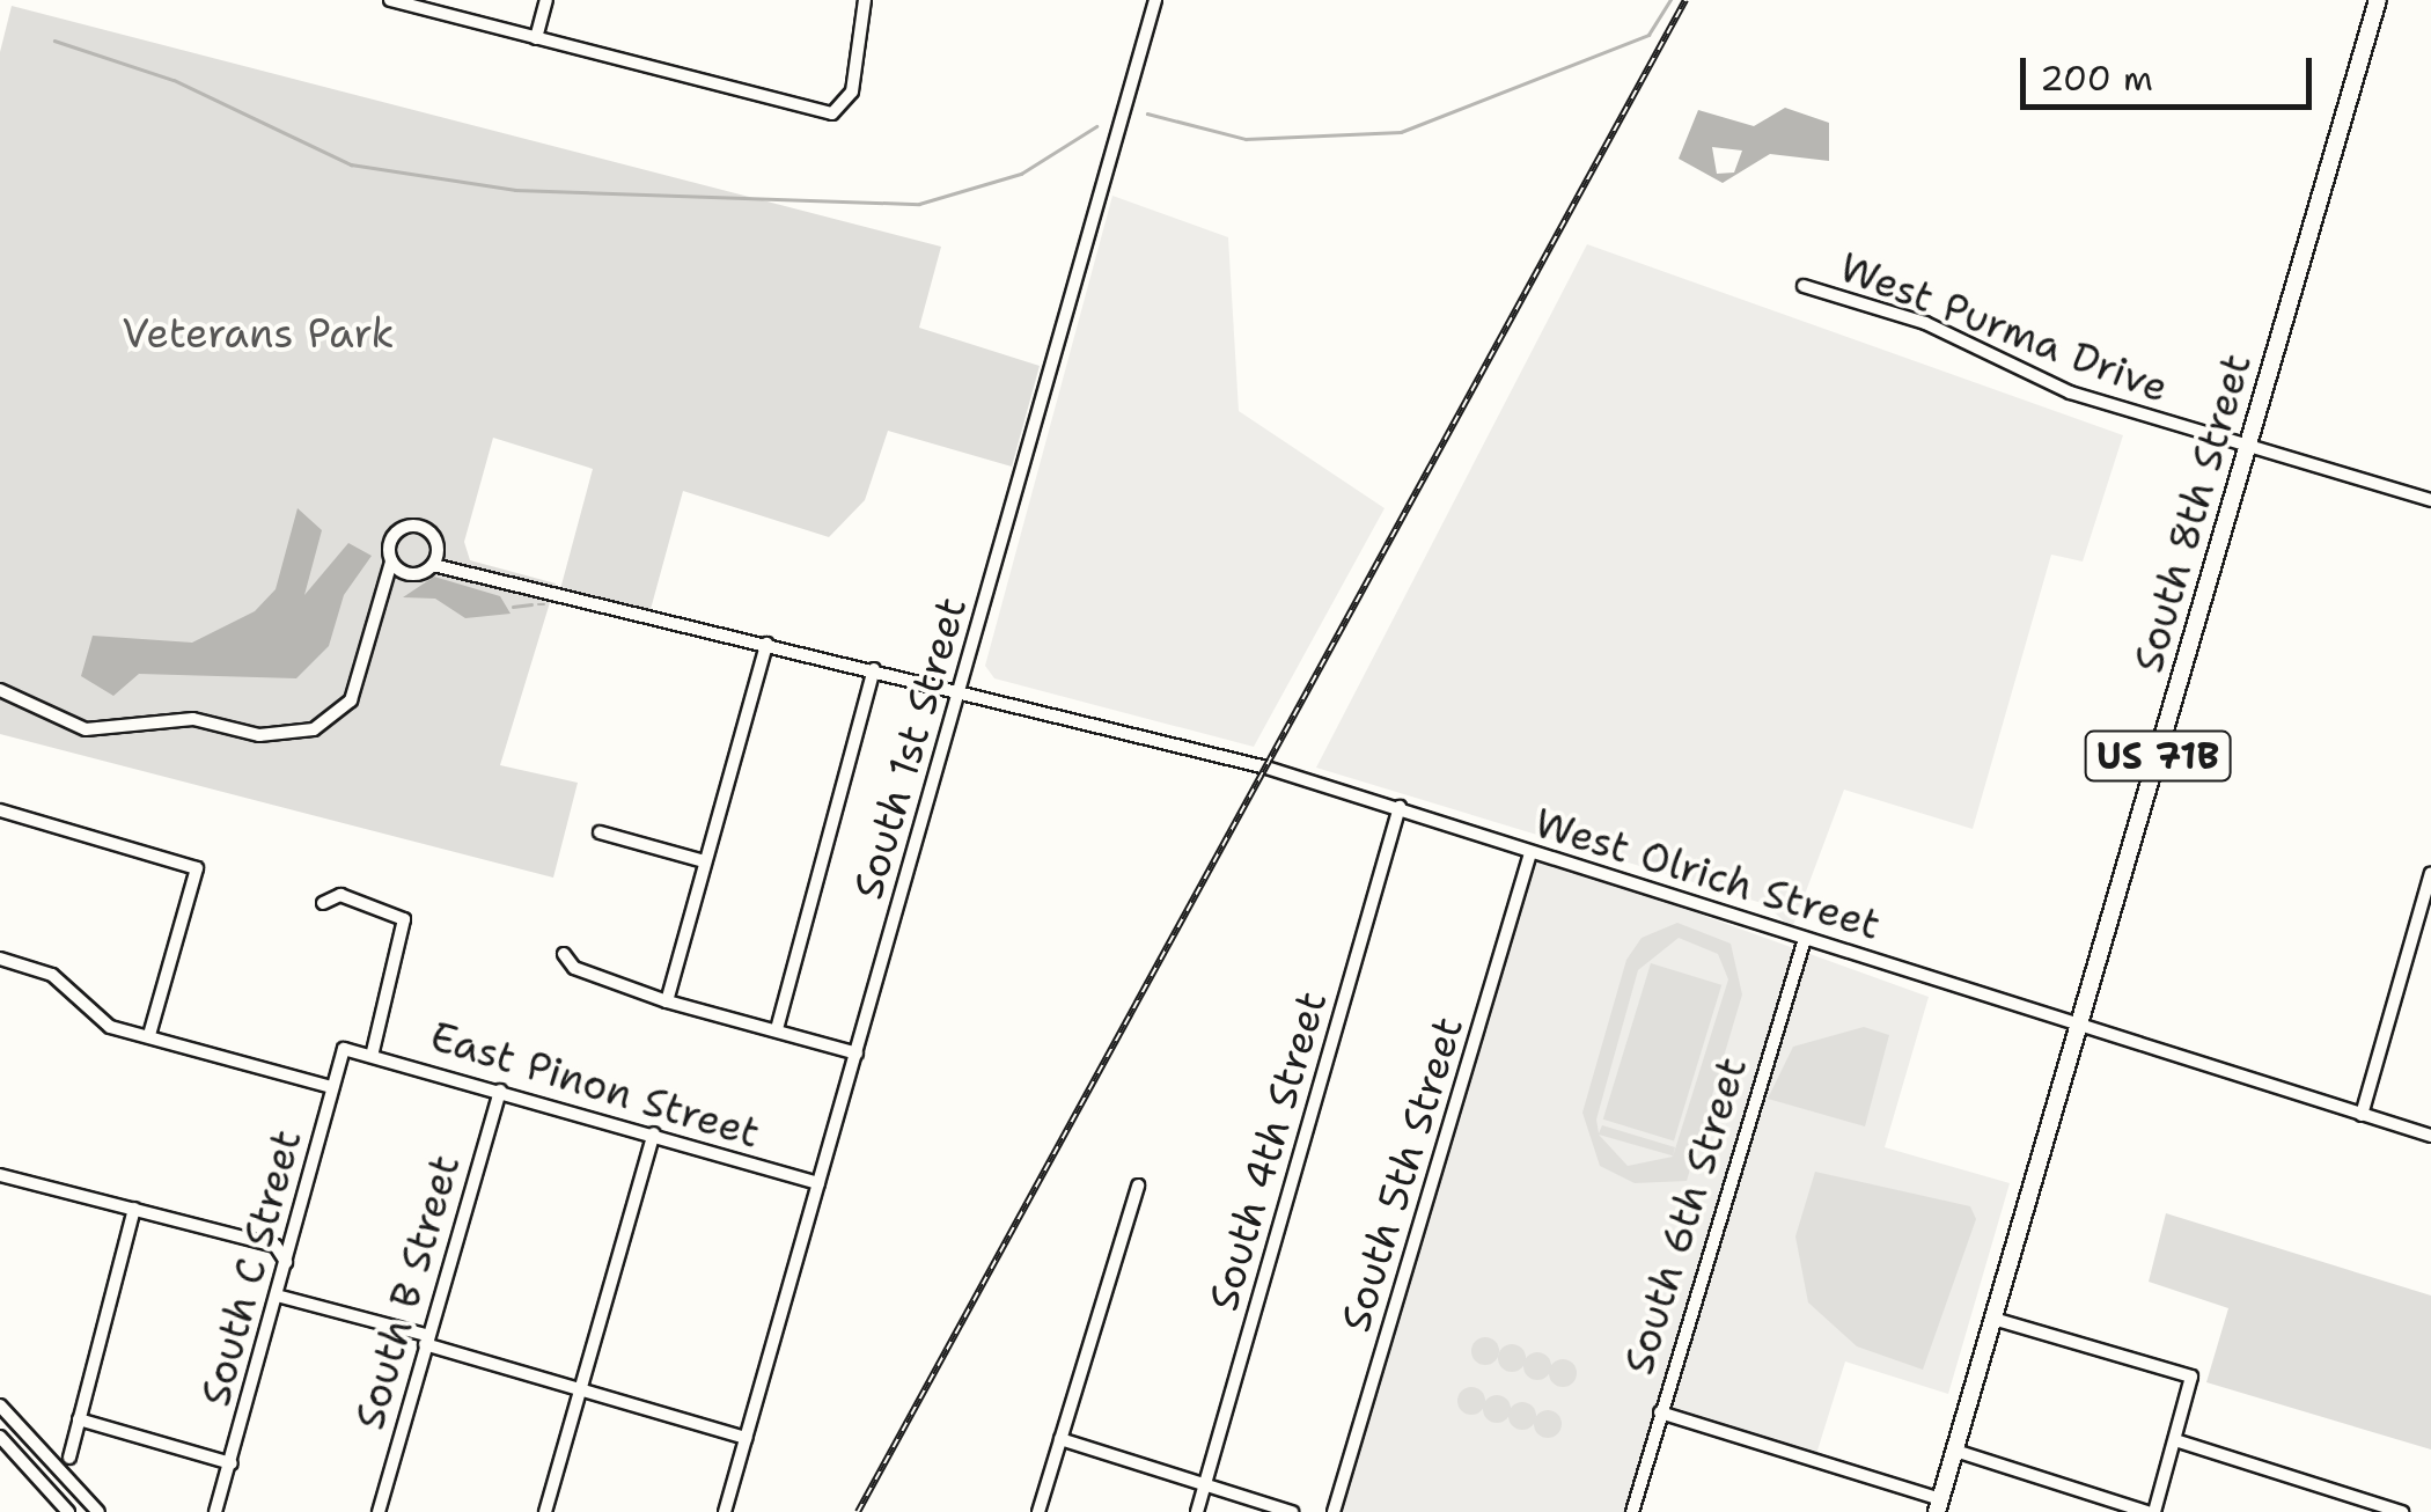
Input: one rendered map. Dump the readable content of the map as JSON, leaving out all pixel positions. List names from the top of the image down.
{
  "streets": {
    "main road": ["South 8th Street", "US 71B"],
    "street": [
      "West Purma Drive",
      "South 1st Street",
      "West Olrich Street",
      "East Pinon Street",
      "South 4th Street",
      "South 5th Street",
      "South 6th Street",
      "South C Street",
      "South B Street"
    ]
  },
  "crossings": [
    ["West Purma Drive", "South 8th Street"],
    ["South 8th Street", "West Olrich Street"],
    ["South 1st Street", "West Olrich Street"],
    ["South 1st Street", "East Pinon Street"],
    ["West Olrich Street", "South 4th Street"],
    ["West Olrich Street", "South 5th Street"],
    ["West Olrich Street", "South 6th Street"],
    ["East Pinon Street", "South C Street"],
    ["East Pinon Street", "South B Street"]
  ],
  "parks": ["Veterans Park"],
  "scale_bar": "200 m"
}
